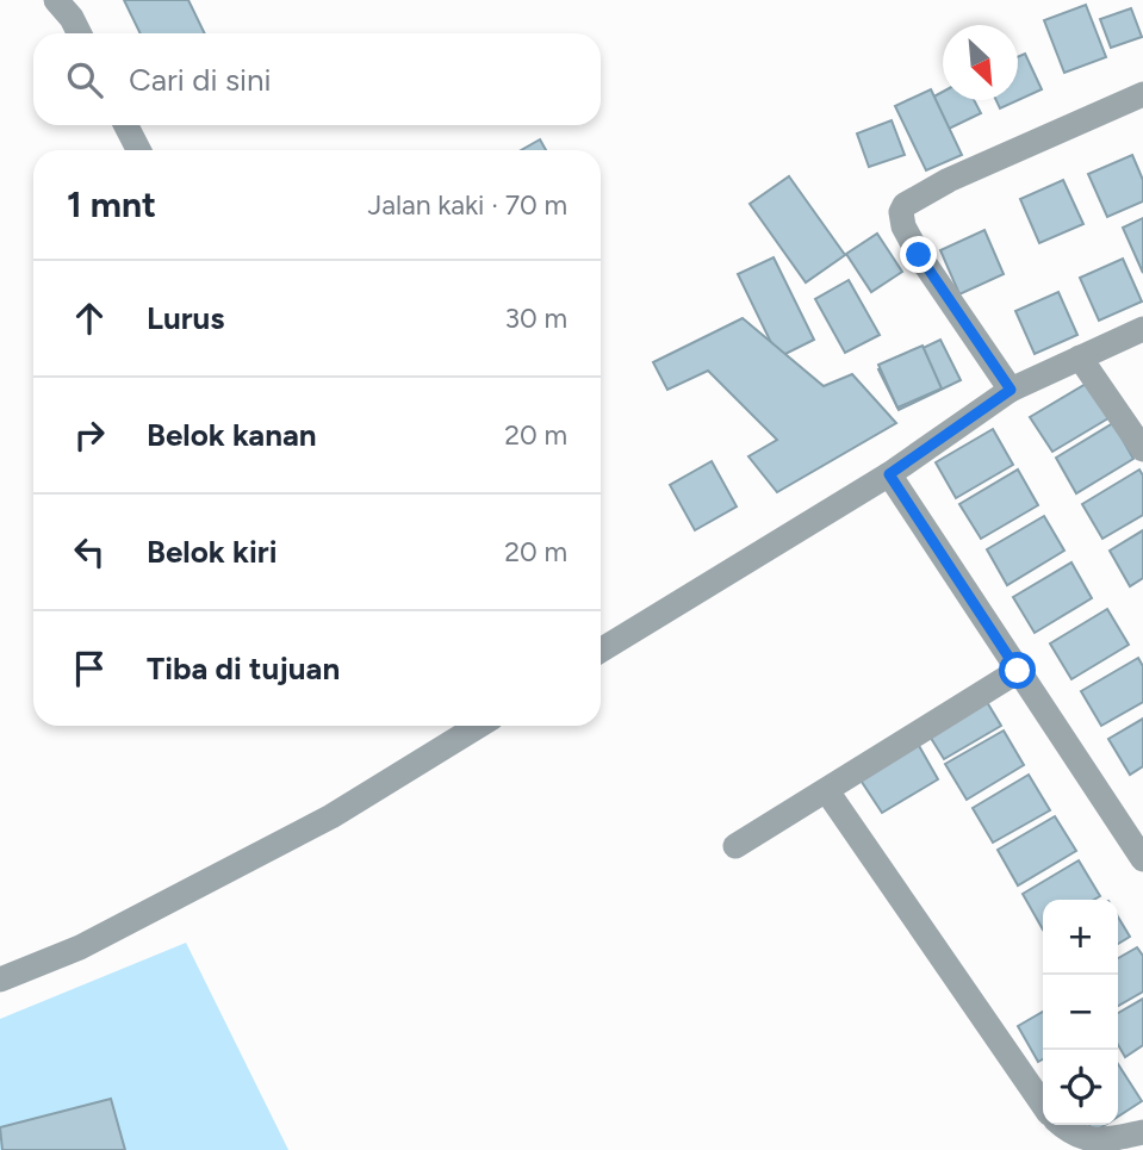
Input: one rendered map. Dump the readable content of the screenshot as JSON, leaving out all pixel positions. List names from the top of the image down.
{
  "north": "bottom right",
  "page": {
    "search": "Cari di sini",
    "heading": ["1 mnt", "Jalan kaki · 70 m"],
    "list": [
      ["Lurus", "30 m"],
      ["Belok kanan", "20 m"],
      ["Belok kiri", "20 m"],
      "Tiba di tujuan"
    ],
    "map_buttons": ["+", "−"]
  }
}
